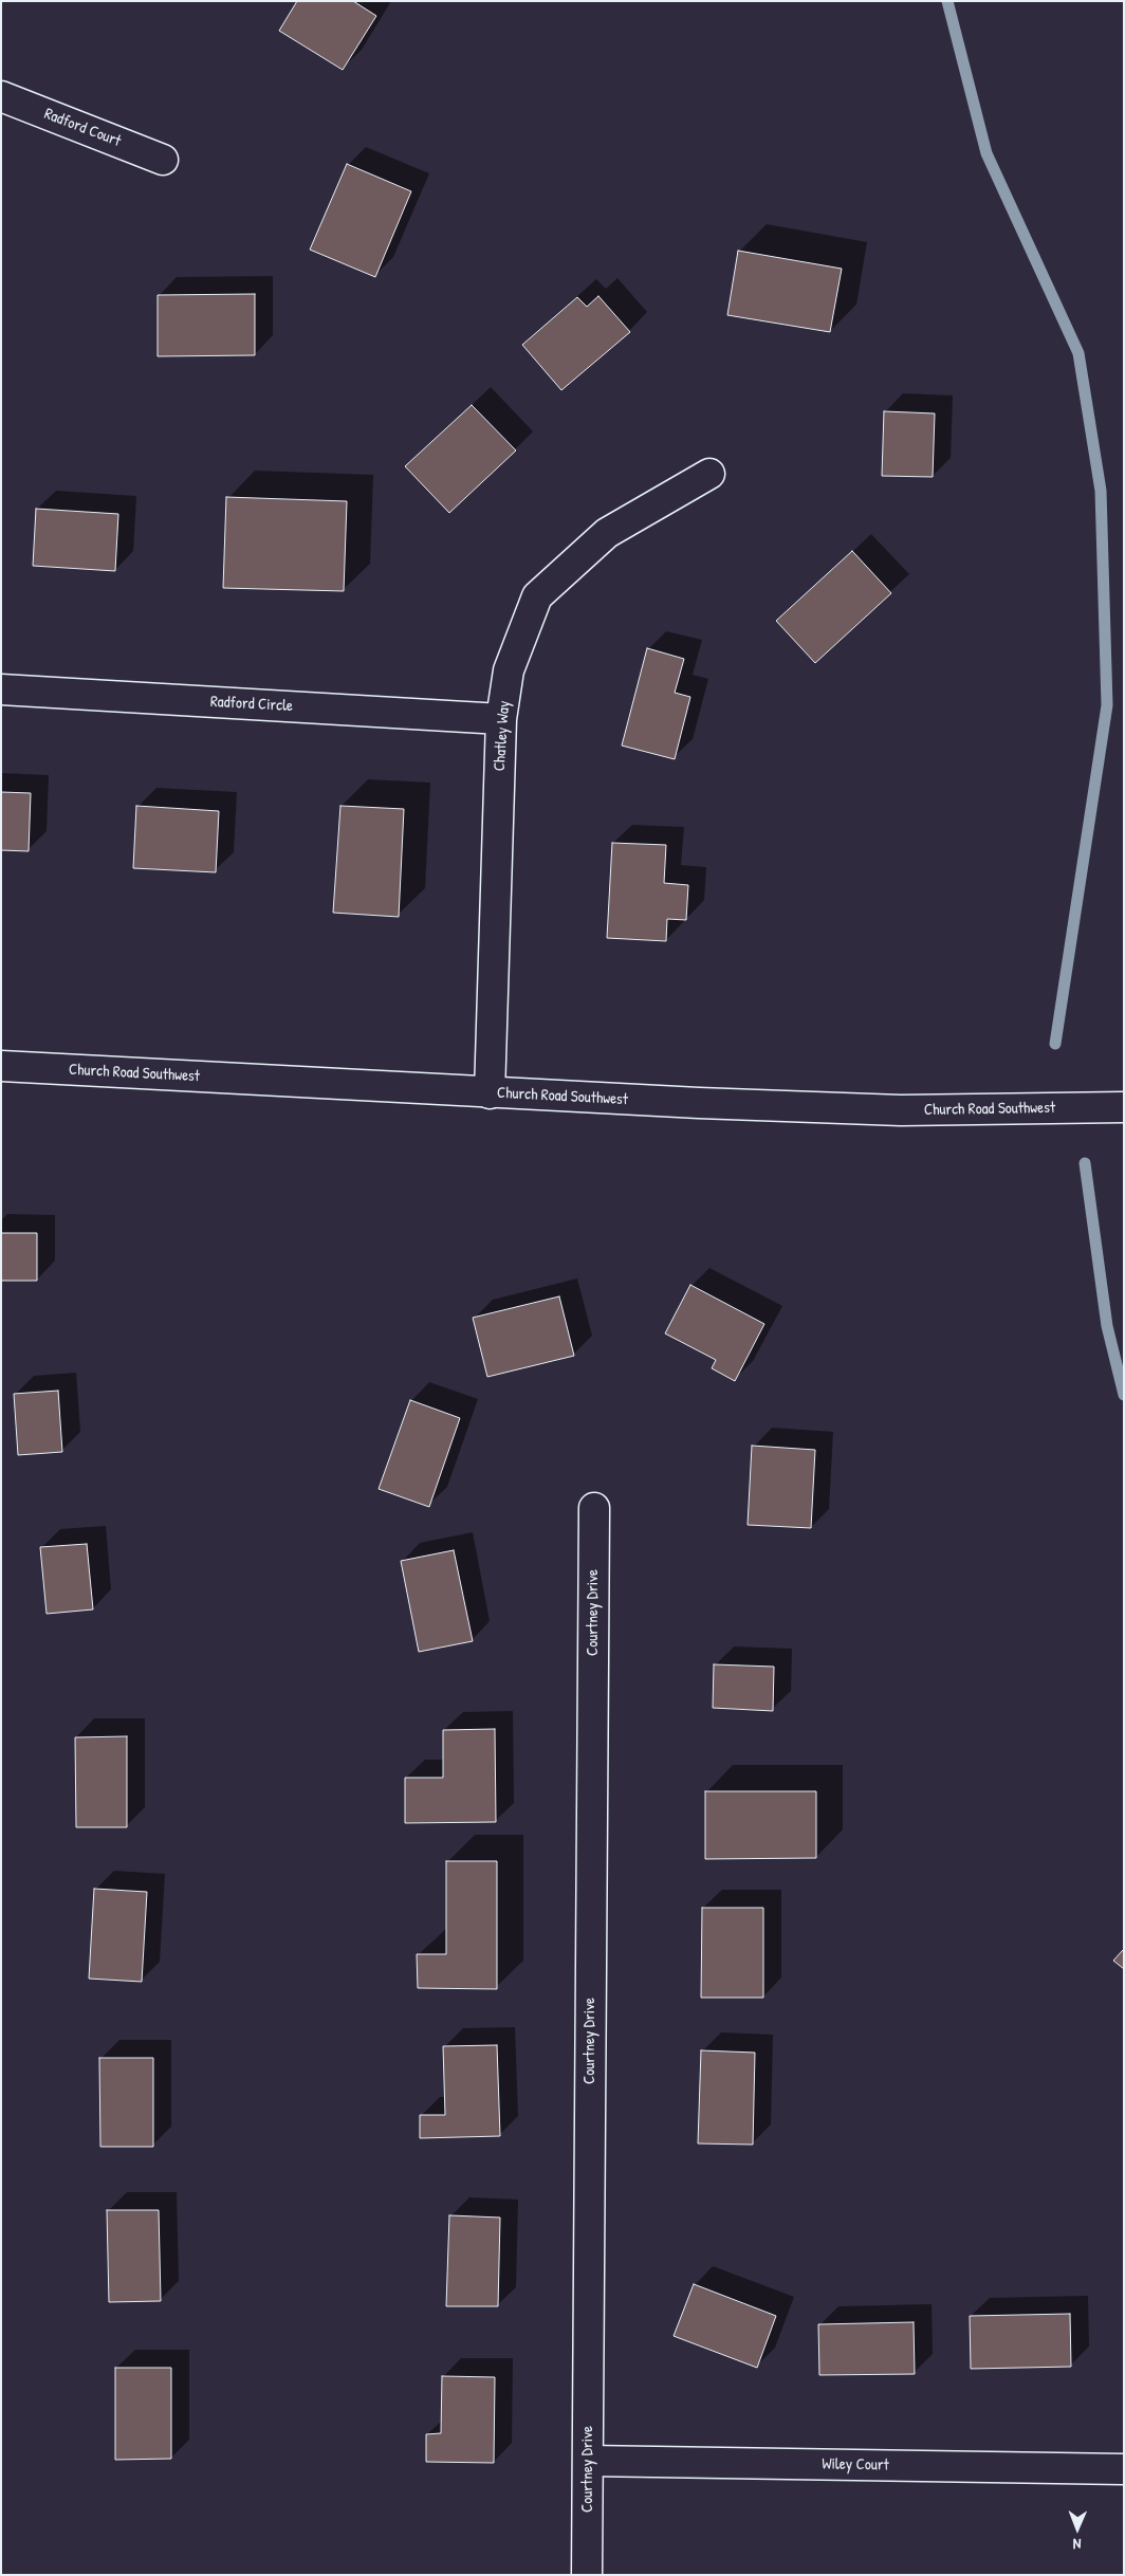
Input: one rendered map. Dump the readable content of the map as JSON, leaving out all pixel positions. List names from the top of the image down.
{
  "streets": {
    "street": [
      "Radford Court",
      "Radford Circle",
      "Chatley Way",
      "Church Road Southwest",
      "Courtney Drive",
      "Wiley Court"
    ]
  },
  "crossings": [
    ["Radford Circle", "Chatley Way"],
    ["Chatley Way", "Church Road Southwest"],
    ["Courtney Drive", "Wiley Court"]
  ],
  "north": "bottom"
}
